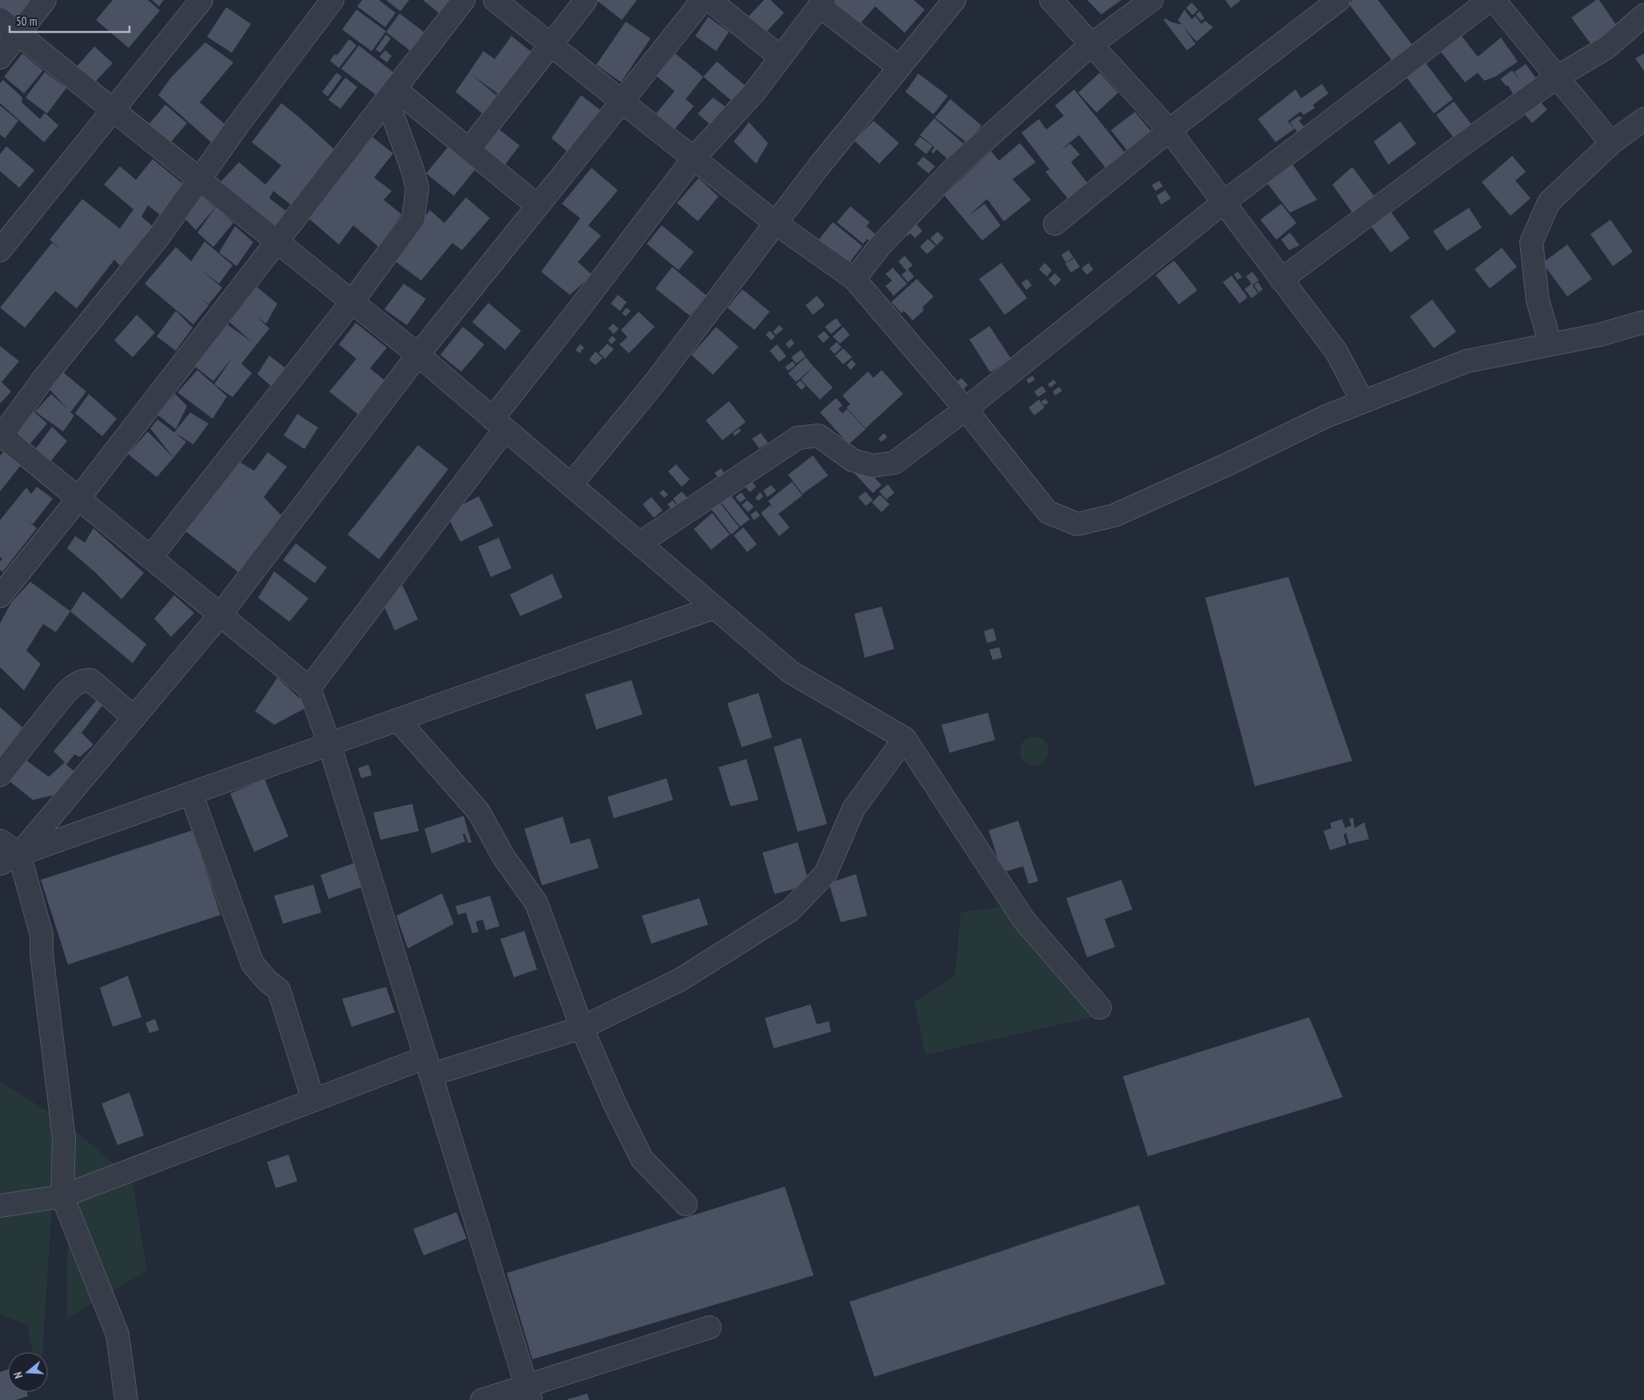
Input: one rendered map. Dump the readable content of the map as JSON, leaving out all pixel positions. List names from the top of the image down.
{
  "scale_bar": "50 m",
  "north": "left"
}
